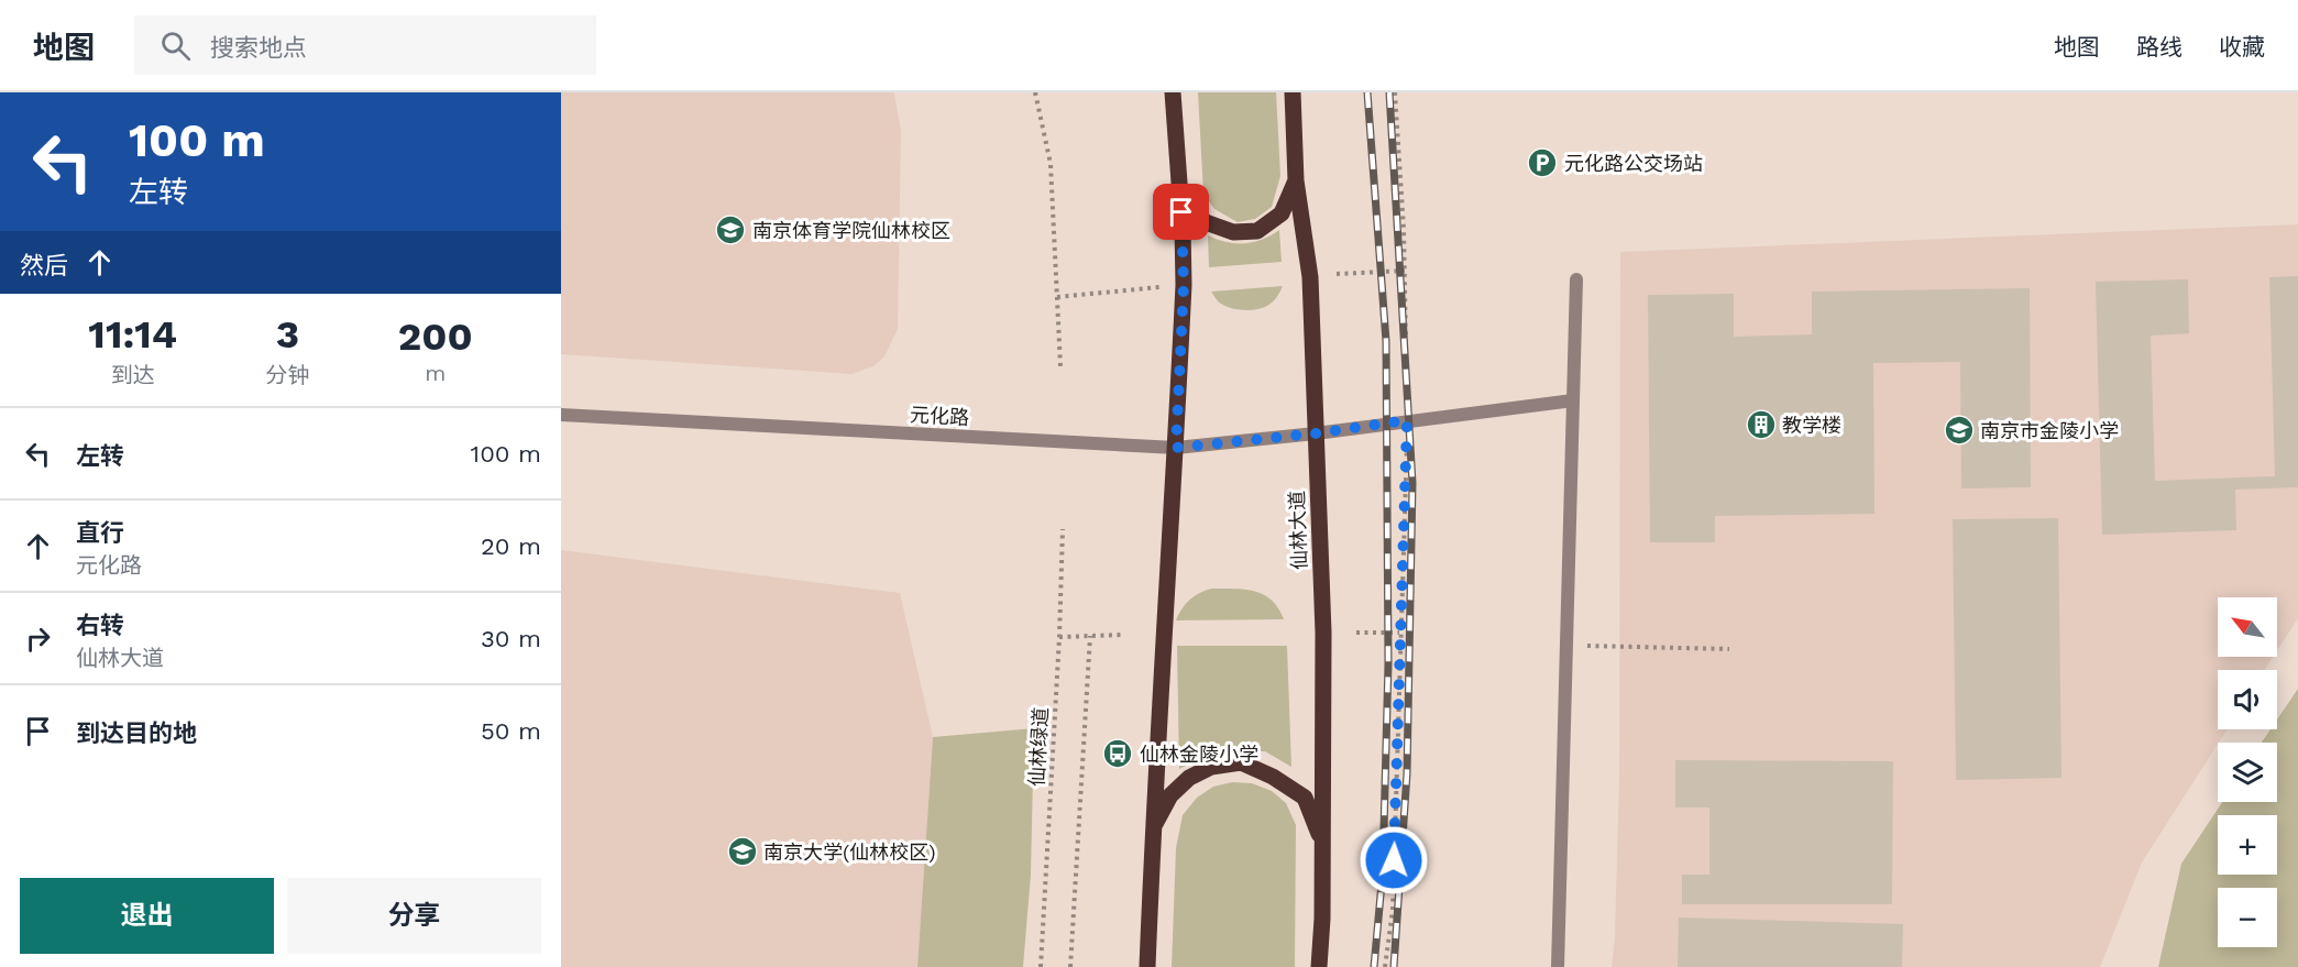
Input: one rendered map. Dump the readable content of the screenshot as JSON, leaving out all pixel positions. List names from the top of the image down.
{
  "streets": {
    "main road": ["仙林大道"],
    "street": ["元化路"],
    "path": ["仙林绿道"]
  },
  "crossings": [
    ["元化路", "仙林大道"]
  ],
  "places": {
    "parking": ["元化路公交场站"],
    "school or university": ["南京体育学院仙林校区", "南京市金陵小学", "南京大学(仙林校区)"],
    "building": ["教学楼"],
    "bus stop": ["仙林金陵小学"]
  },
  "north": "top left",
  "page": {
    "header": "地图",
    "search": "搜索地点",
    "nav": ["地图", "路线", "收藏"],
    "turn": ["100 m", "左转"],
    "then": "然后",
    "eta": [
      "11:14",
      "到达",
      "3",
      "分钟",
      "200",
      "m"
    ],
    "list": [
      {
        "name": "左转",
        "value": "100 m"
      },
      {
        "name": "直行",
        "note": "元化路",
        "value": "20 m"
      },
      {
        "name": "右转",
        "note": "仙林大道",
        "value": "30 m"
      },
      {
        "name": "到达目的地",
        "value": "50 m"
      }
    ],
    "map_buttons": ["+", "−"],
    "buttons": ["退出", "分享"]
  }
}
